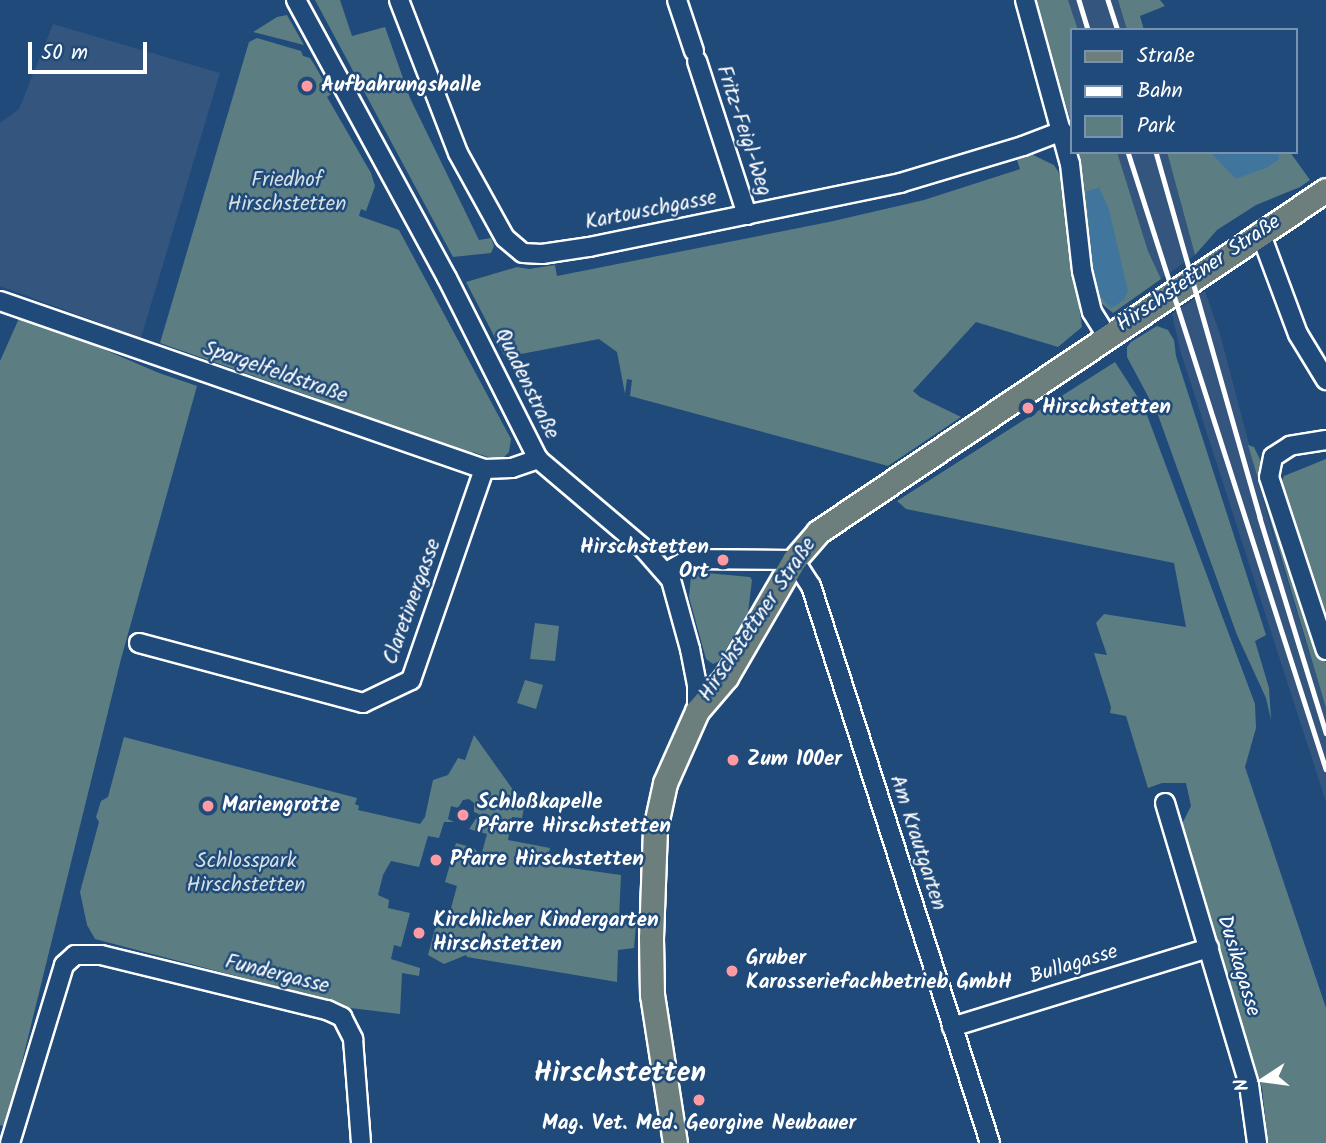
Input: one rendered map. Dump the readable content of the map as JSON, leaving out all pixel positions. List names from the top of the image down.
{
  "streets": {
    "main road": ["Hirschstettner Straße"],
    "street": [
      "Fritz-Feigl-Weg",
      "Kartouschgasse",
      "Spargelfeldstraße",
      "Quadenstraße",
      "Claretinergasse",
      "Am Krautgarten",
      "Bullagasse",
      "Dusikagasse",
      "Fundergasse"
    ]
  },
  "crossings": [
    ["Fritz-Feigl-Weg", "Kartouschgasse"],
    ["Hirschstettner Straße", "Quadenstraße"],
    ["Hirschstettner Straße", "Am Krautgarten"],
    ["Spargelfeldstraße", "Quadenstraße"],
    ["Spargelfeldstraße", "Claretinergasse"],
    ["Am Krautgarten", "Bullagasse"],
    ["Bullagasse", "Dusikagasse"]
  ],
  "districts": ["Hirschstetten"],
  "parks": ["Friedhof Hirschstetten", "Schlosspark Hirschstetten"],
  "places": [
    "Aufbahrungshalle",
    "Hirschstetten",
    "Hirschstetten Ort",
    "Zum 100er",
    "Mariengrotte",
    "Schloßkapelle Pfarre Hirschstetten",
    "Pfarre Hirschstetten",
    "Kirchlicher Kindergarten Hirschstetten",
    "Gruber Karosseriefachbetrieb GmbH",
    "Mag. Vet. Med. Georgine Neubauer"
  ],
  "legend": ["Straße", "Bahn", "Park"],
  "scale_bar": "50 m",
  "north": "left"
}
